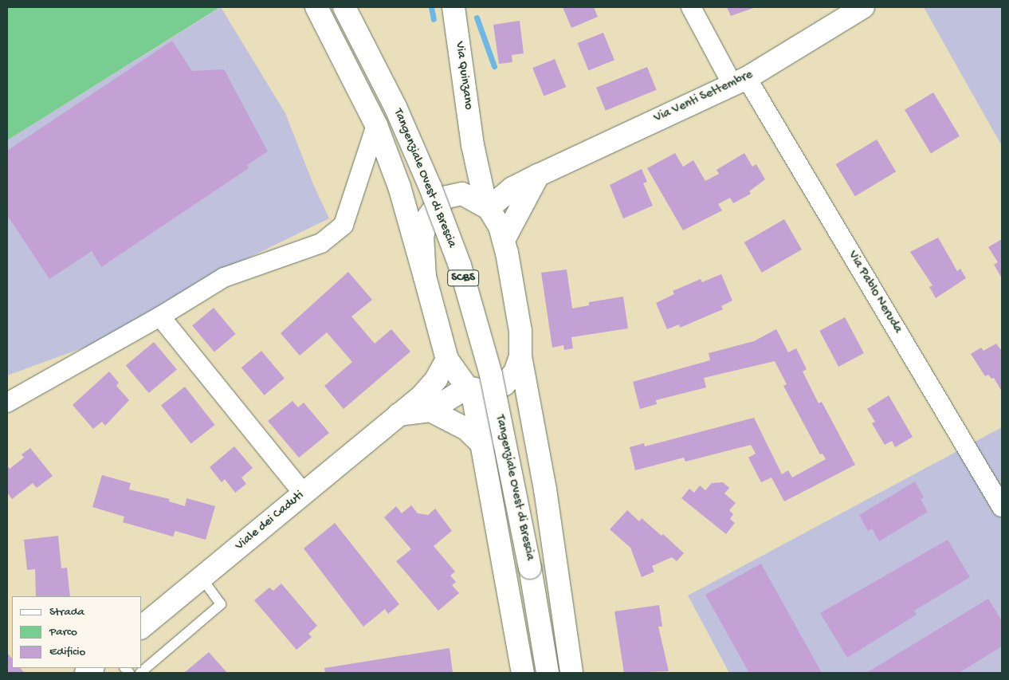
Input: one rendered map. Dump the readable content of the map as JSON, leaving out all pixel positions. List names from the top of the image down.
{
  "streets": {
    "street": [
      "Via Quinzano",
      "Via Venti Settembre",
      "Tangenziale Ovest di Brescia",
      "SCBS",
      "Via Pablo Neruda",
      "Viale dei Caduti"
    ]
  },
  "crossings": [
    ["Via Quinzano", "Via Venti Settembre"],
    ["Via Venti Settembre", "Via Pablo Neruda"]
  ],
  "legend": ["Strada", "Parco", "Edificio"]
}
